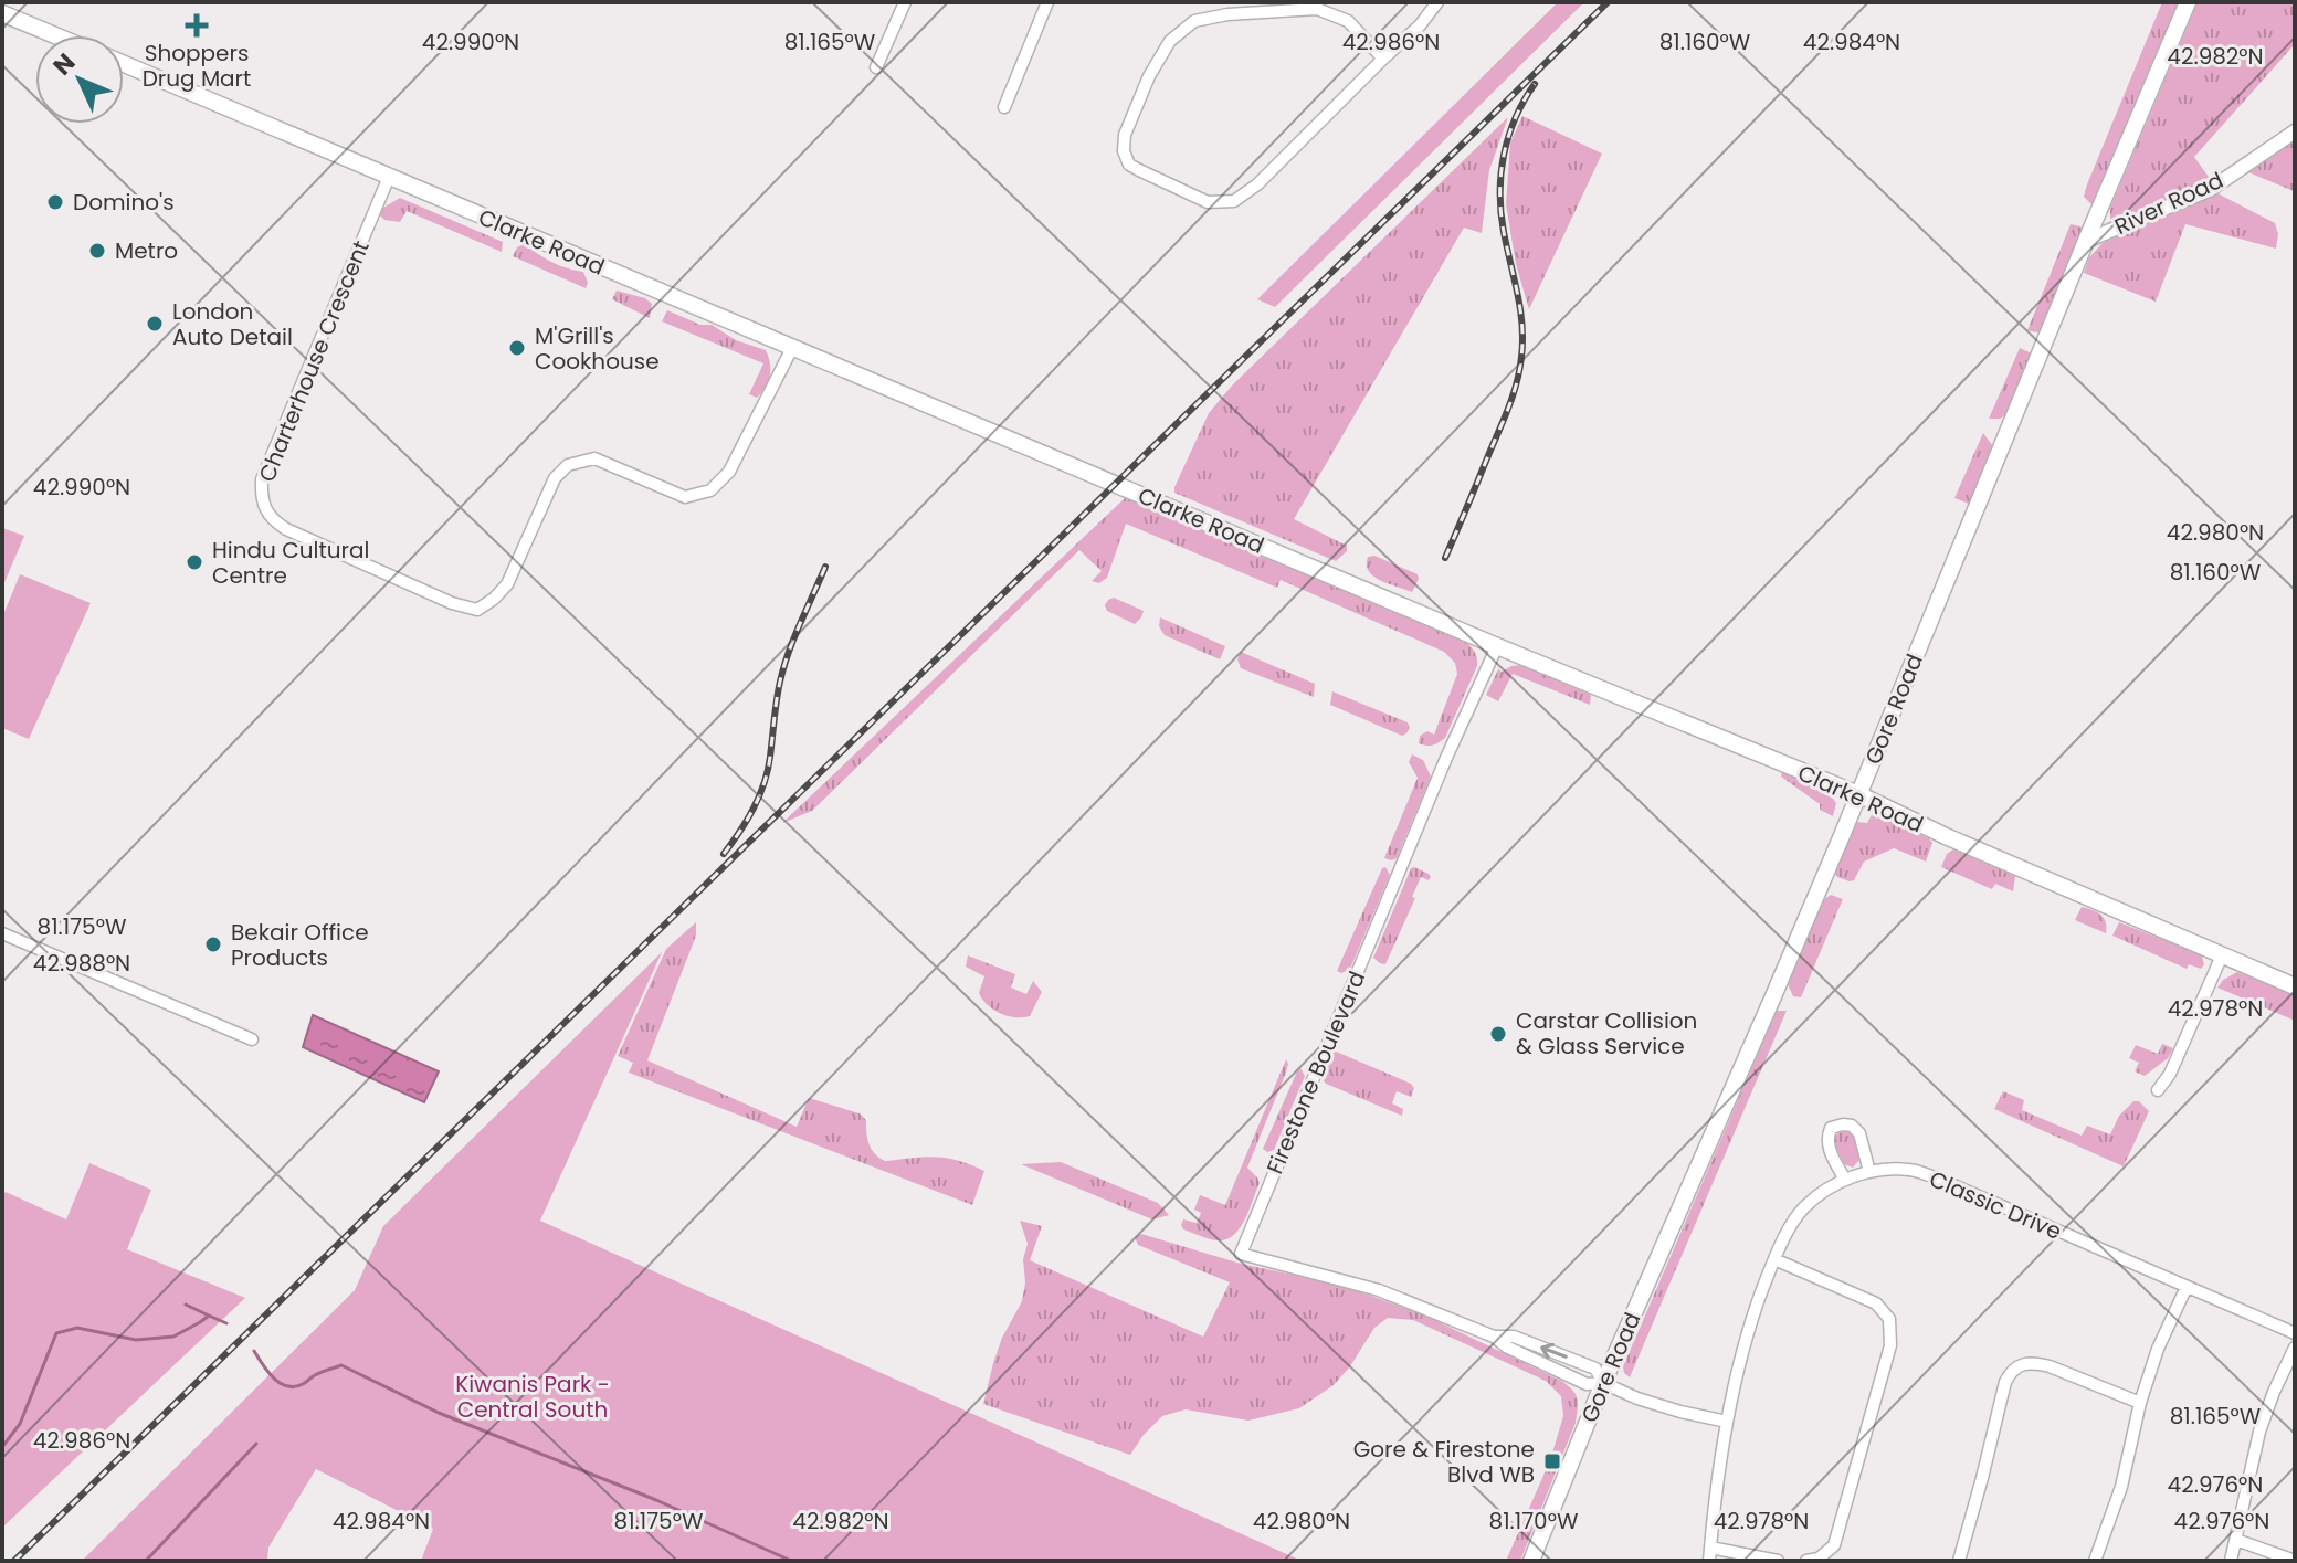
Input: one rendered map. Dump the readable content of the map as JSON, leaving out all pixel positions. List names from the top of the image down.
{
  "streets": {
    "main road": ["Clarke Road", "Gore Road"],
    "street": [
      "River Road",
      "Charterhouse Crescent",
      "Firestone Boulevard",
      "Classic Drive"
    ]
  },
  "crossings": [
    ["River Road", "Gore Road"],
    ["Clarke Road", "Charterhouse Crescent"],
    ["Clarke Road", "Gore Road"],
    ["Clarke Road", "Firestone Boulevard"],
    ["Gore Road", "Firestone Boulevard"],
    ["Firestone Boulevard", "Classic Drive"]
  ],
  "parks": ["Kiwanis Park - Central South"],
  "places": {
    "health": ["Shoppers Drug Mart"],
    "other": [
      "Domino's",
      "Metro",
      "London Auto Detail",
      "M'Grill's Cookhouse",
      "Hindu Cultural Centre",
      "Bekair Office Products",
      "Carstar Collision & Glass Service"
    ],
    "transit": ["Gore & Firestone Blvd WB"]
  },
  "north": "top left",
  "coordinates": [
    "81.165°W",
    "81.160°W",
    "42.990°N",
    "42.986°N",
    "42.984°N",
    "42.982°N",
    "42.980°N",
    "81.175°W",
    "42.988°N",
    "42.978°N",
    "42.976°N",
    "81.170°W"
  ]
}
